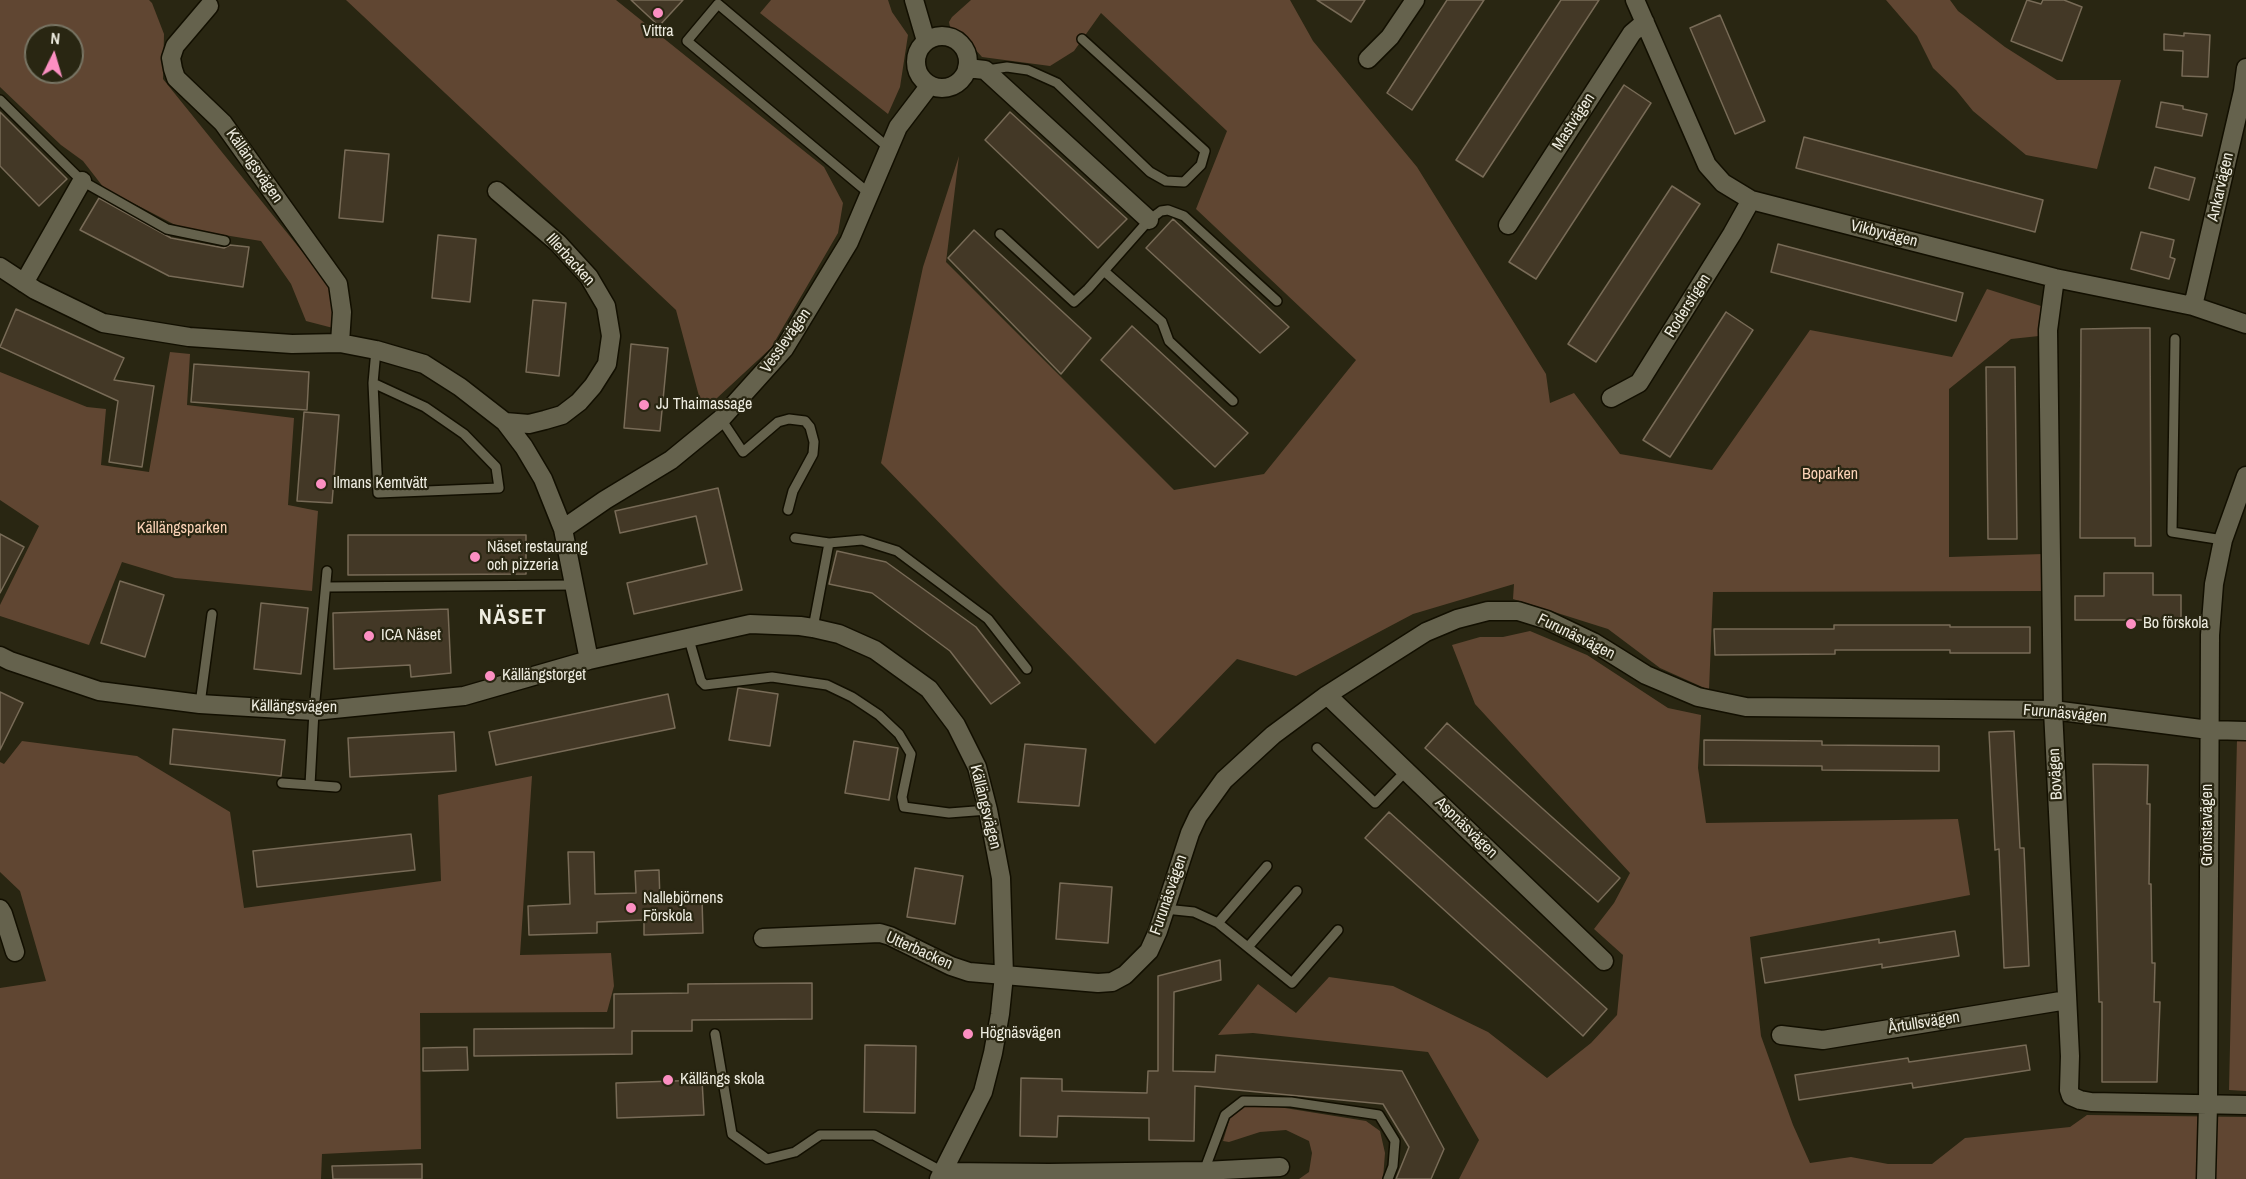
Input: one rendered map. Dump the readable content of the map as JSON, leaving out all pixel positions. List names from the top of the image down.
{
  "streets": {
    "street": [
      "Mastvägen",
      "Källängsvägen",
      "Ankarvägen",
      "Vikbyvägen",
      "Illerbacken",
      "Roderstigen",
      "Vesslevägen",
      "Furunäsvägen",
      "Bovägen",
      "Grönstavägen",
      "Aspnäsvägen",
      "Utterbacken",
      "Årtullsvägen"
    ]
  },
  "crossings": [
    ["Mastvägen", "Vikbyvägen"],
    ["Källängsvägen", "Furunäsvägen"],
    ["Källängsvägen", "Utterbacken"],
    ["Ankarvägen", "Vikbyvägen"],
    ["Vikbyvägen", "Roderstigen"],
    ["Vikbyvägen", "Bovägen"],
    ["Furunäsvägen", "Bovägen"],
    ["Furunäsvägen", "Grönstavägen"],
    ["Furunäsvägen", "Aspnäsvägen"],
    ["Furunäsvägen", "Utterbacken"],
    ["Bovägen", "Grönstavägen"],
    ["Bovägen", "Årtullsvägen"]
  ],
  "districts": ["NÄSET"],
  "parks": ["Boparken", "Källängsparken"],
  "places": [
    "Vittra",
    "JJ Thaimassage",
    "Ilmans Kemtvätt",
    "Näset restaurang och pizzeria",
    "Bo förskola",
    "ICA Näset",
    "Källängstorget",
    "Nallebjörnens Förskola",
    "Högnäsvägen",
    "Källängs skola"
  ],
  "north": "top"
}
